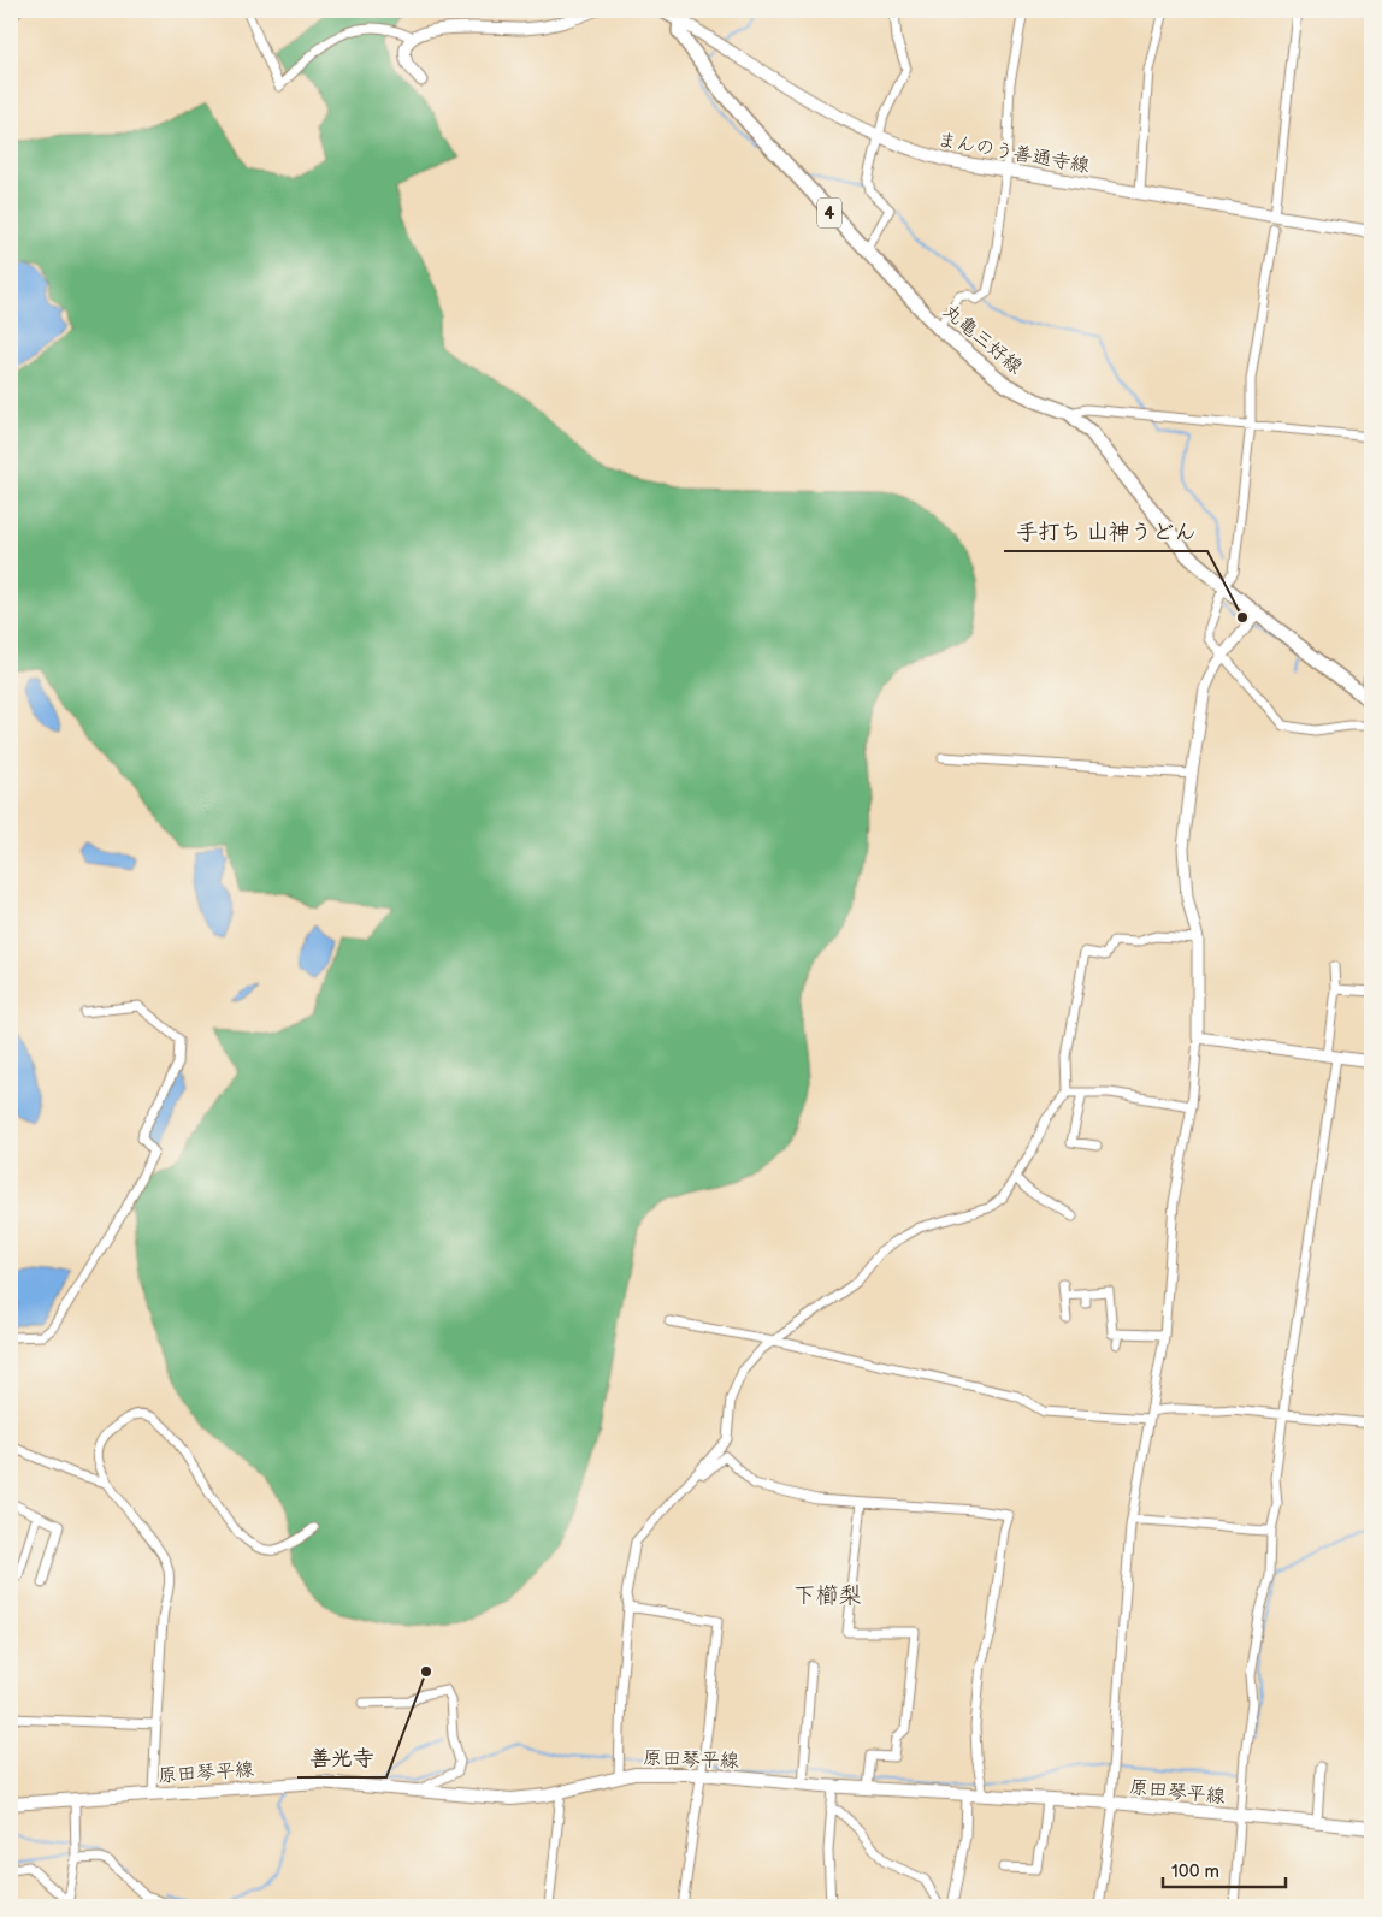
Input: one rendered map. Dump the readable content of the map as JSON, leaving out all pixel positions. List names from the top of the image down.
{
  "streets": {
    "main road": [
      "まんのう善通寺線",
      "4",
      "丸亀三好線",
      "原田琴平線"
    ]
  },
  "crossings": [
    ["まんのう善通寺線", "丸亀三好線"]
  ],
  "districts": ["下櫛梨"],
  "places": ["手打ち 山神うどん", "善光寺"],
  "scale_bar": "100 m"
}
